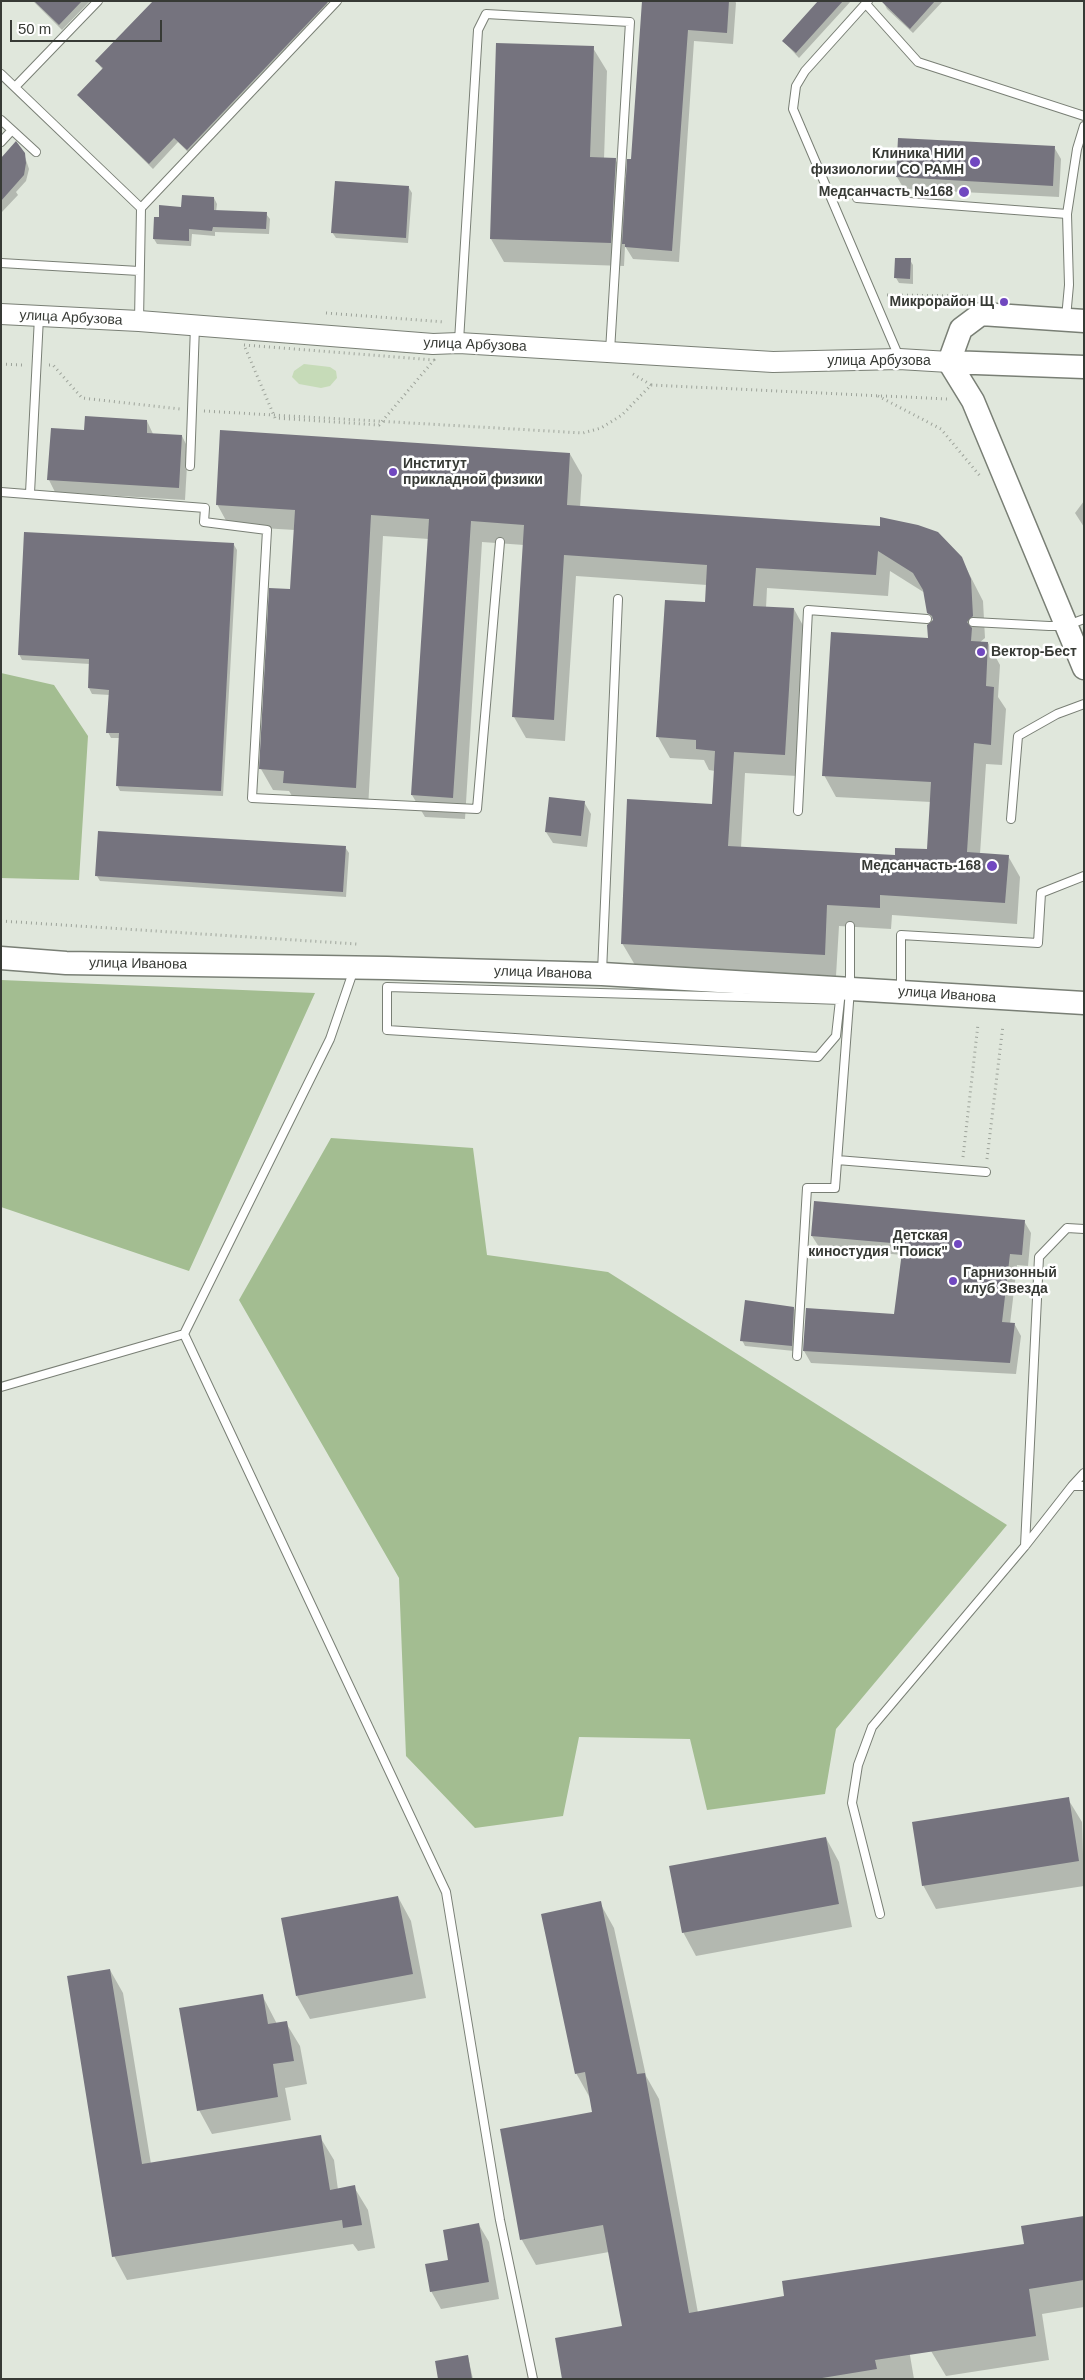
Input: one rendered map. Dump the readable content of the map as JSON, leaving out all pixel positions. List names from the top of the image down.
{
  "streets": {
    "main road": ["улица Арбузова", "улица Иванова"]
  },
  "places": [
    "Клиника НИИ физиологии СО РАМН",
    "Медсанчасть №168",
    "Микрорайон Щ",
    "Институт прикладной физики",
    "Вектор-Бeст",
    "Медсанчасть-168",
    "Детская киностудия \"Поиск\"",
    "Гарнизонный клуб Звезда"
  ],
  "scale_bar": "50 m"
}
